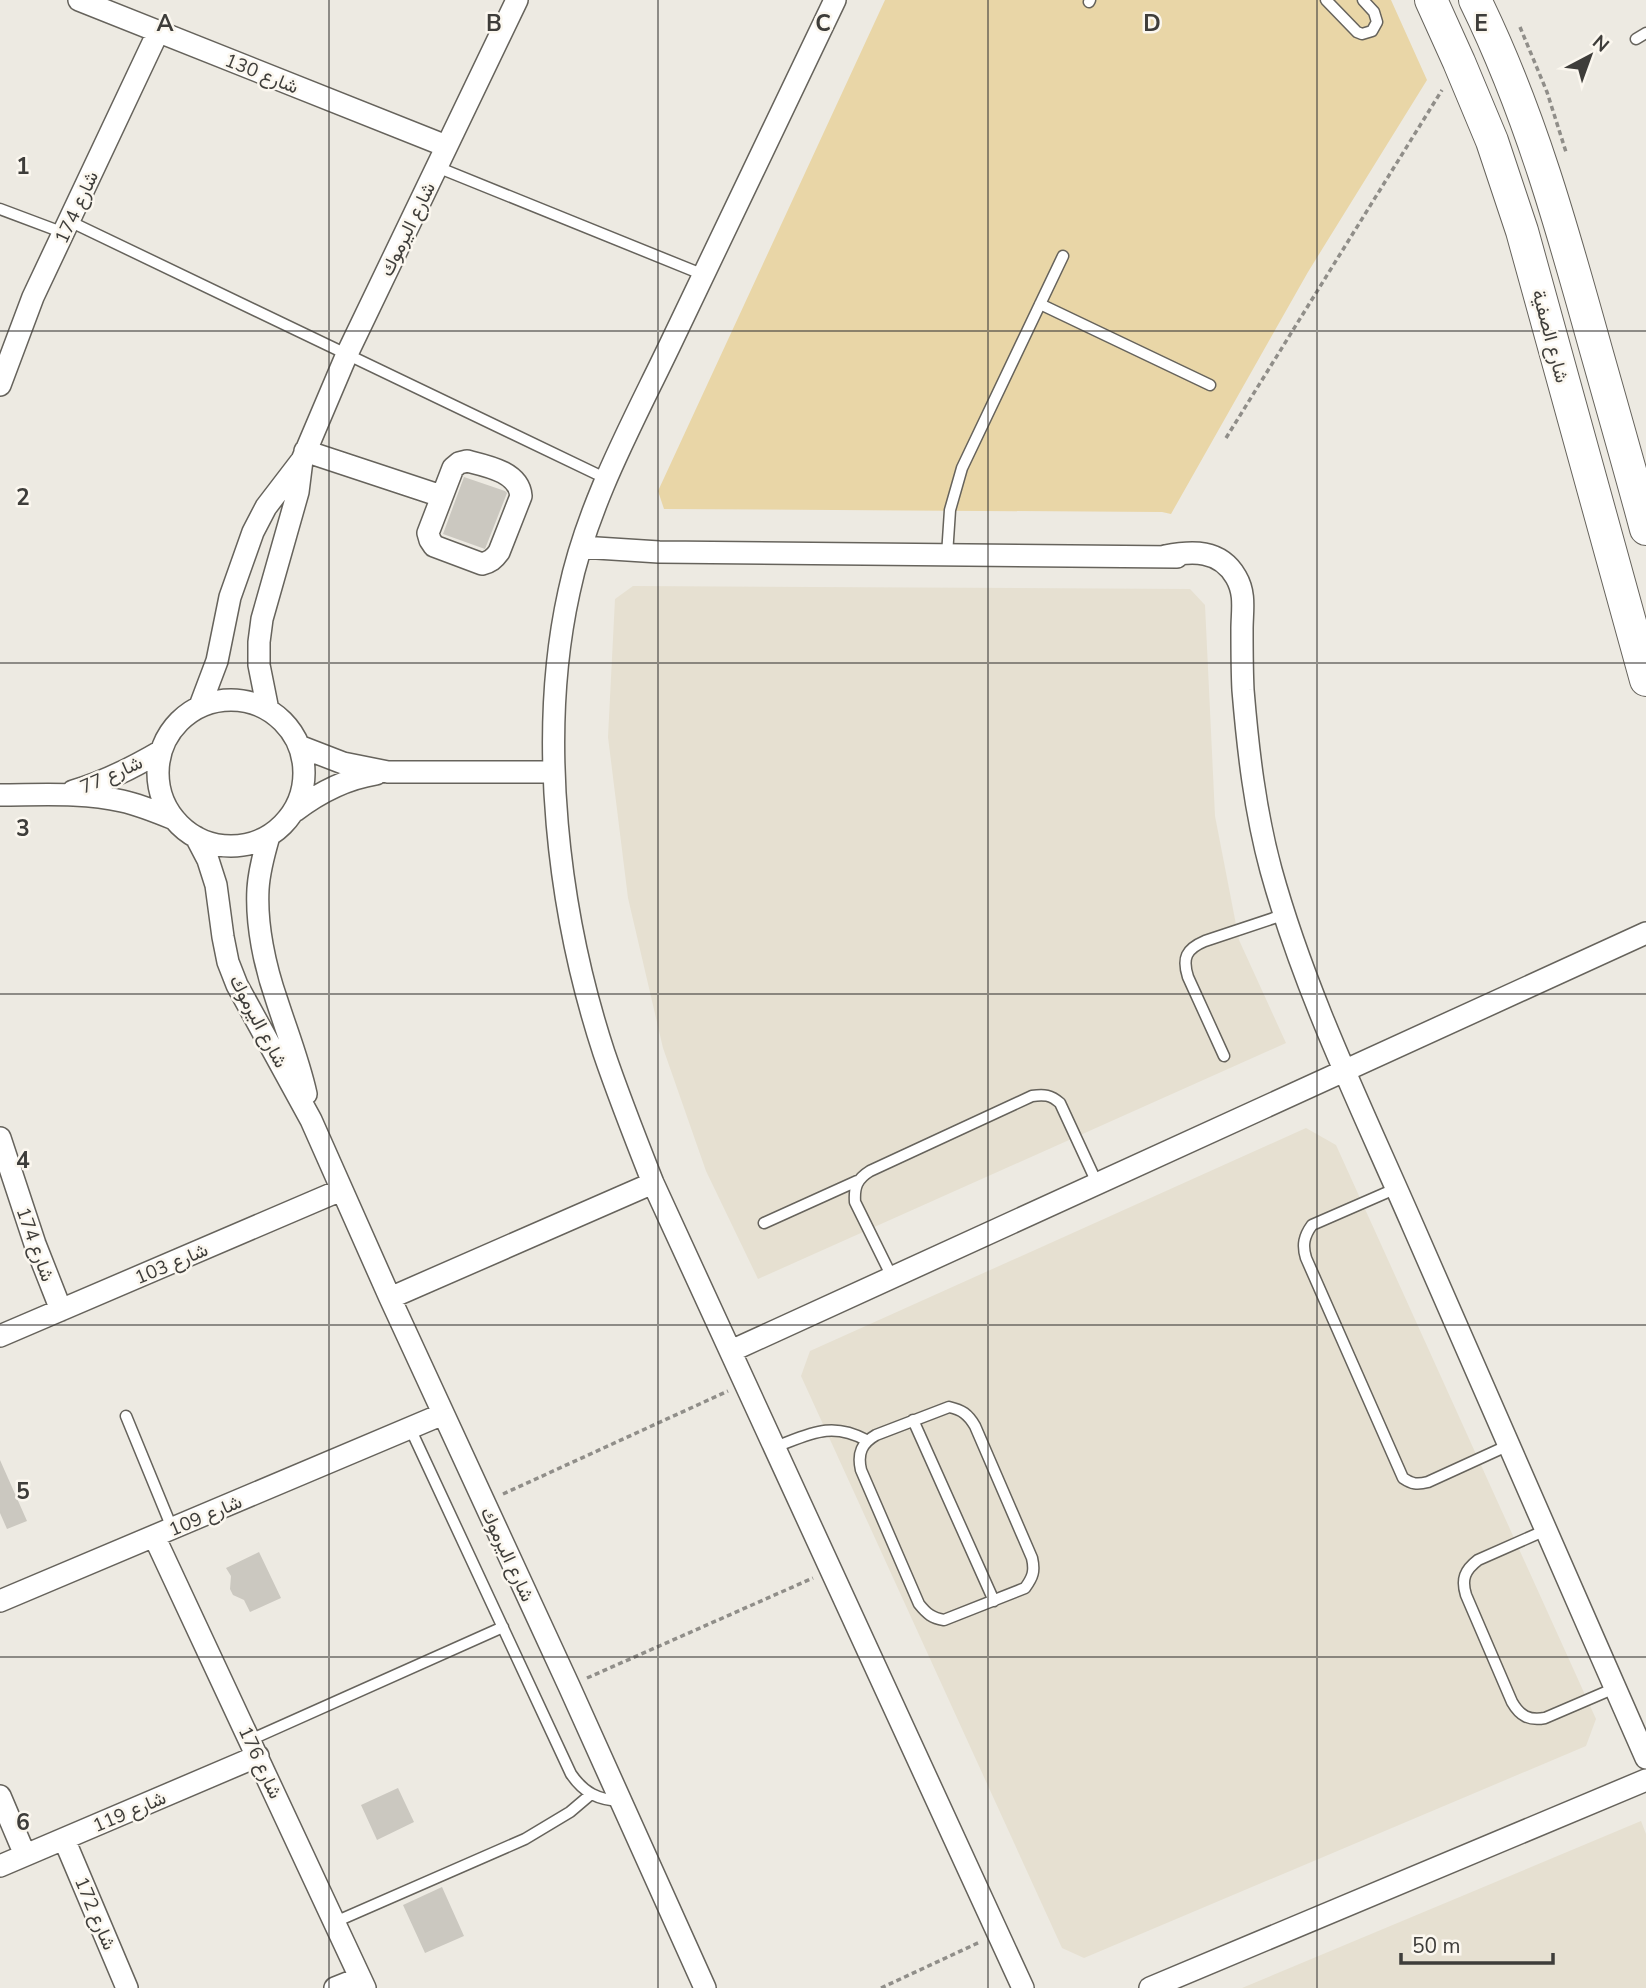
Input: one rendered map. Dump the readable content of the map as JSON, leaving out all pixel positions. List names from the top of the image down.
{
  "streets": {
    "main road": ["شارع الصفية"],
    "street": [
      "شارع 130",
      "شارع 174",
      "شارع اليرموك",
      "شارع 77",
      "شارع 103",
      "شارع 109",
      "شارع 176",
      "شارع 119",
      "شارع 172"
    ]
  },
  "crossings": [
    ["شارع 130", "شارع 174"],
    ["شارع 130", "شارع اليرموك"],
    ["شارع 174", "شارع 103"],
    ["شارع اليرموك", "شارع 77"],
    ["شارع اليرموك", "شارع 103"],
    ["شارع اليرموك", "شارع 109"],
    ["شارع 109", "شارع 176"],
    ["شارع 176", "شارع 119"],
    ["شارع 119", "شارع 172"]
  ],
  "scale_bar": "50 m",
  "north": "top right",
  "grid": {
    "columns": [
      "A",
      "B",
      "C",
      "D",
      "E"
    ],
    "rows": [
      "1",
      "2",
      "3",
      "4",
      "5",
      "6"
    ]
  }
}
